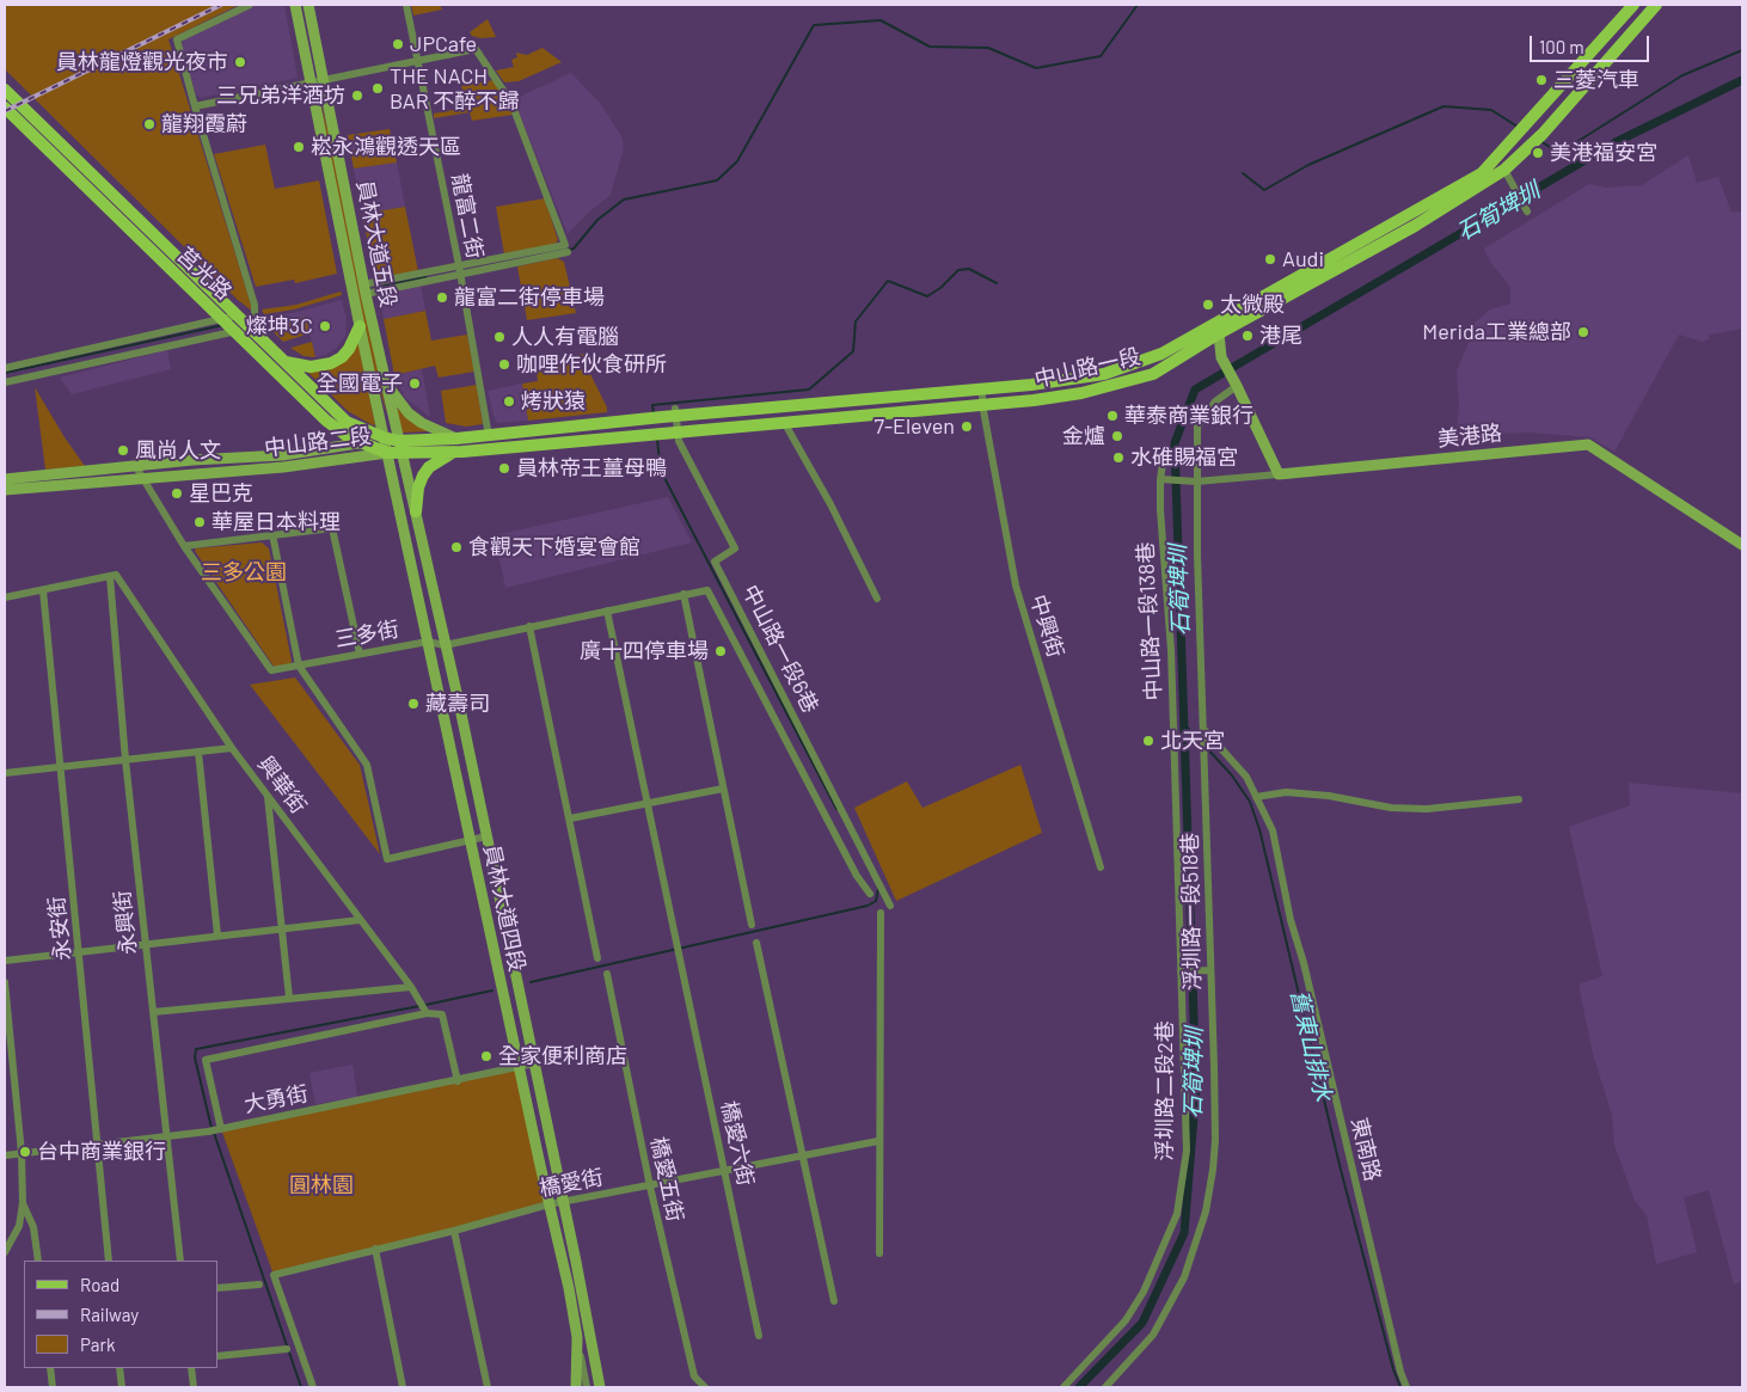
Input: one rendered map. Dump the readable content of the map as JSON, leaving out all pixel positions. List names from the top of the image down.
{
  "streets": {
    "main road": [
      "員林大道五段",
      "莒光路",
      "中山路一段",
      "美港路",
      "中山路二段",
      "員林大道四段"
    ],
    "street": [
      "龍富二街",
      "中山路一段138巷",
      "中興街",
      "三多街",
      "中山路一段6巷",
      "興華街",
      "浮圳路一段518巷",
      "永興街",
      "永安街",
      "浮圳路二段2巷",
      "大勇街",
      "橋愛六街",
      "東南路",
      "橋愛五街",
      "橋愛街"
    ]
  },
  "crossings": [
    ["龍富二街", "中山路二段"],
    ["員林大道五段", "莒光路"],
    ["員林大道五段", "中山路二段"],
    ["員林大道五段", "員林大道四段"],
    ["莒光路", "中山路二段"],
    ["莒光路", "員林大道四段"],
    ["中山路一段", "中山路二段"],
    ["中山路一段", "中興街"],
    ["中山路一段", "中山路一段6巷"],
    ["中山路二段", "三多街"],
    ["中山路二段", "員林大道四段"],
    ["中山路一段138巷", "浮圳路二段2巷"],
    ["三多街", "員林大道四段"],
    ["三多街", "橋愛六街"],
    ["興華街", "永興街"],
    ["興華街", "大勇街"],
    ["員林大道四段", "大勇街"],
    ["員林大道四段", "橋愛街"],
    ["浮圳路一段518巷", "東南路"],
    ["永興街", "大勇街"],
    ["永安街", "大勇街"],
    ["橋愛六街", "橋愛街"],
    ["橋愛五街", "橋愛街"]
  ],
  "water": ["石筍埤圳", "舊東山排水"],
  "parks": ["三多公園", "圓林園"],
  "places": [
    "JPCafe",
    "員林龍燈觀光夜市",
    "三菱汽車",
    "THE NACH BAR 不醉不歸",
    "三兄弟洋酒坊",
    "龍翔霞蔚",
    "崧永鴻觀透天區",
    "美港福安宮",
    "Audi",
    "龍富二街停車場",
    "太微殿",
    "燦坤3C",
    "Merida工業總部",
    "港尾",
    "人人有電腦",
    "咖哩作伙食研所",
    "全國電子",
    "烤狀猿",
    "華泰商業銀行",
    "7-Eleven",
    "金爐",
    "風尚人文",
    "水碓賜福宮",
    "員林帝王薑母鴨",
    "星巴克",
    "華屋日本料理",
    "食觀天下婚宴會館",
    "廣十四停車場",
    "藏壽司",
    "北天宮",
    "全家便利商店",
    "台中商業銀行"
  ],
  "legend": ["Road", "Railway", "Park"],
  "scale_bar": "100 m"
}
